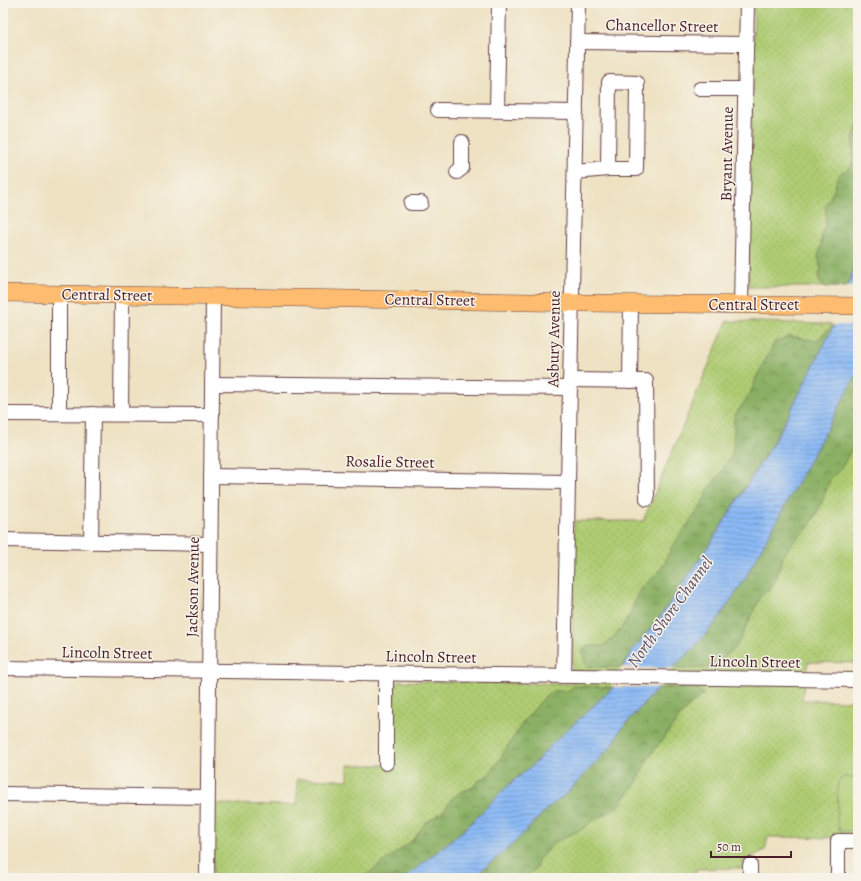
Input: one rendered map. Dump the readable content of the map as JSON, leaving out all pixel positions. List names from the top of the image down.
{
  "streets": {
    "main road": ["Central Street"],
    "street": [
      "Chancellor Street",
      "Bryant Avenue",
      "Asbury Avenue",
      "Rosalie Street",
      "Jackson Avenue",
      "Lincoln Street"
    ]
  },
  "crossings": [
    ["Chancellor Street", "Bryant Avenue"],
    ["Chancellor Street", "Asbury Avenue"],
    ["Bryant Avenue", "Central Street"],
    ["Central Street", "Asbury Avenue"],
    ["Central Street", "Jackson Avenue"],
    ["Asbury Avenue", "Rosalie Street"],
    ["Asbury Avenue", "Lincoln Street"],
    ["Rosalie Street", "Jackson Avenue"],
    ["Jackson Avenue", "Lincoln Street"]
  ],
  "water": ["North Shore Channel"],
  "scale_bar": "50 m"
}
